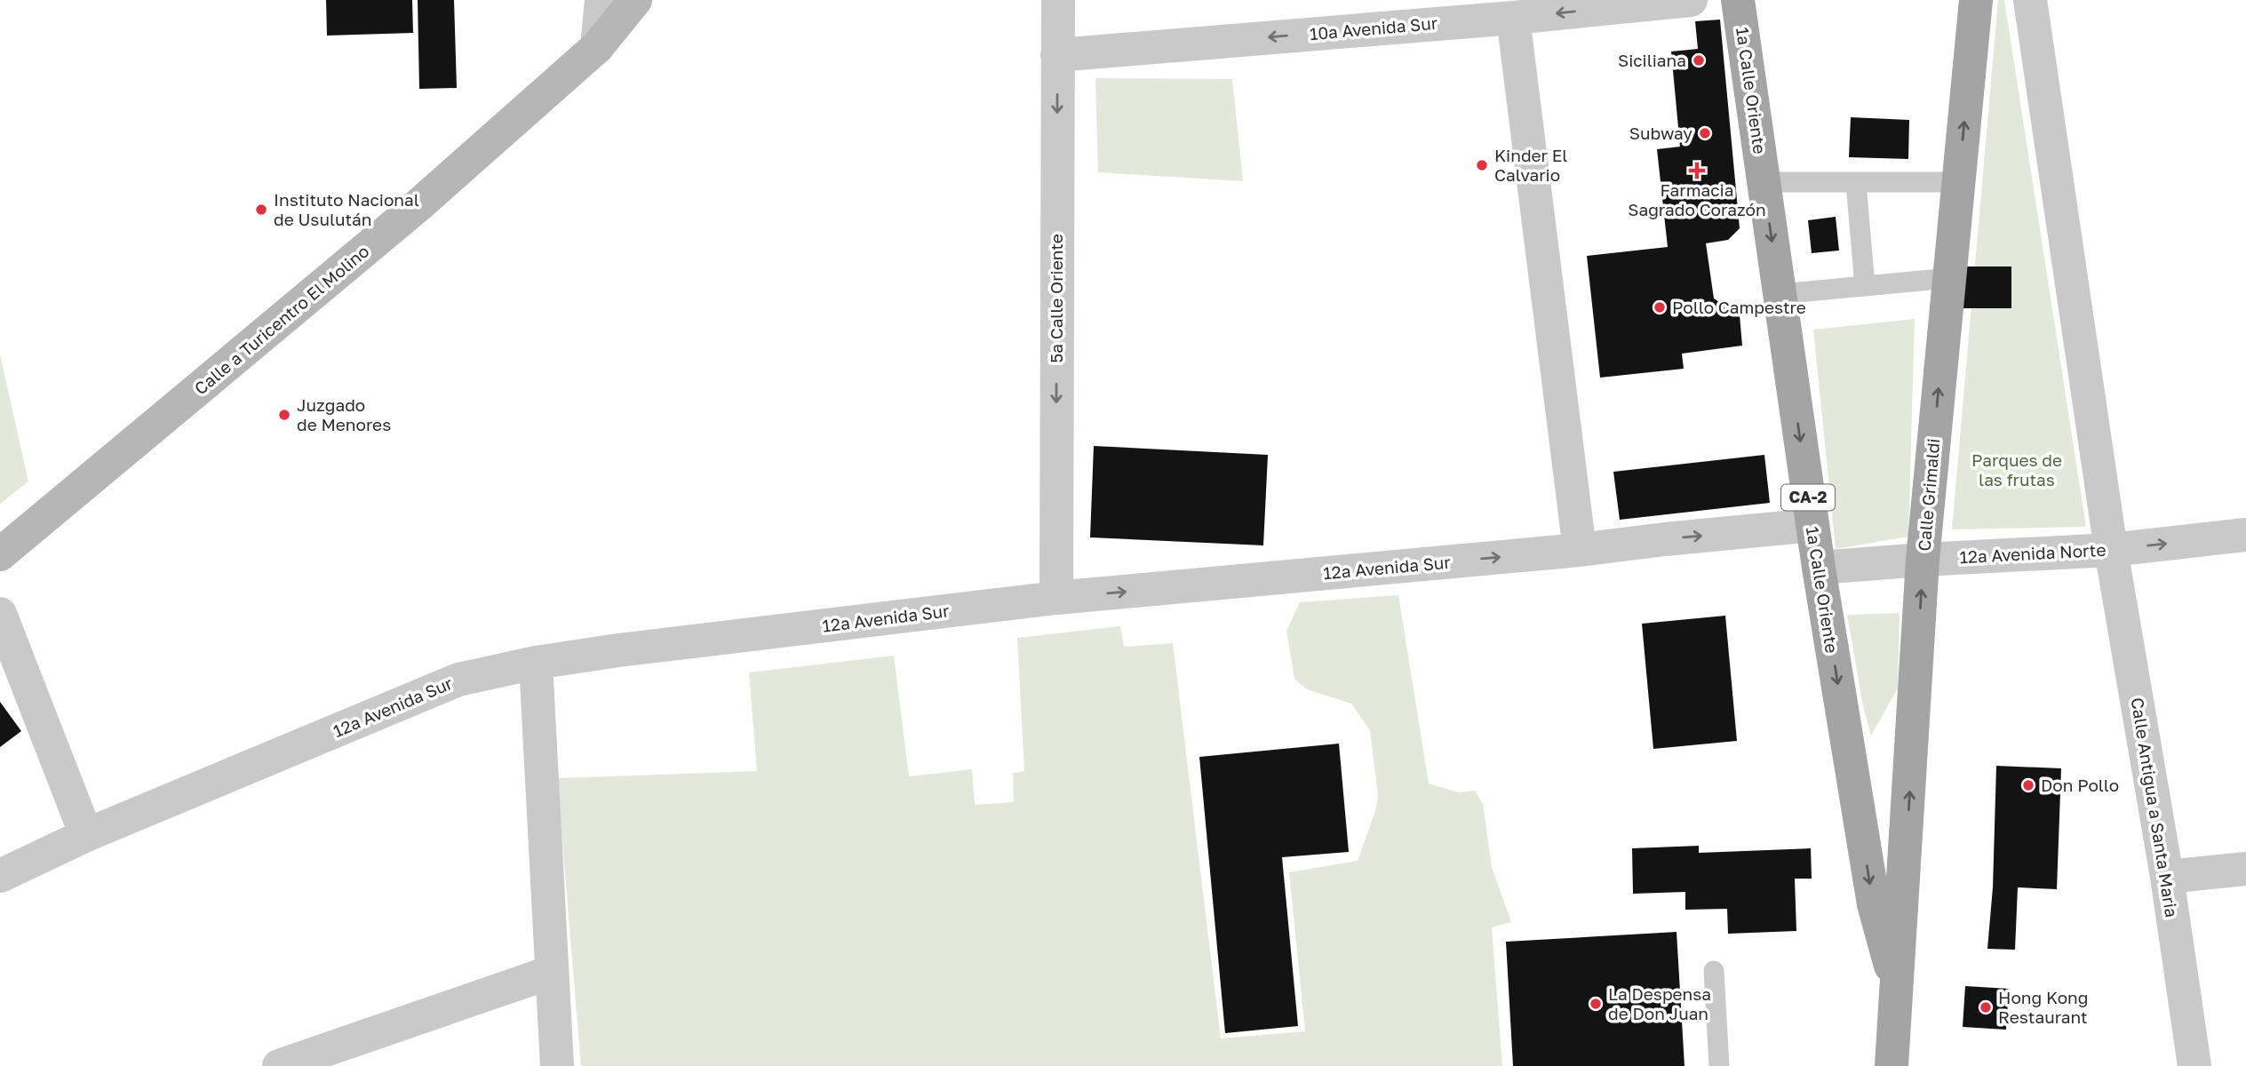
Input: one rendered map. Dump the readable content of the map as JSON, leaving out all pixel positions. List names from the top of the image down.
{
  "streets": {
    "main road": ["1a Calle Oriente", "Calle Grimaldi", "CA-2"],
    "street": [
      "10a Avenida Sur",
      "5a Calle Oriente",
      "Calle a Turicentro El Molino",
      "12a Avenida Norte",
      "12a Avenida Sur",
      "Calle Antigua a Santa Maria"
    ]
  },
  "crossings": [
    ["10a Avenida Sur", "5a Calle Oriente"],
    ["1a Calle Oriente", "Calle Grimaldi"],
    ["1a Calle Oriente", "CA-2"],
    ["1a Calle Oriente", "12a Avenida Norte"],
    ["1a Calle Oriente", "12a Avenida Sur"],
    ["5a Calle Oriente", "12a Avenida Sur"],
    ["Calle Grimaldi", "CA-2"],
    ["Calle Grimaldi", "12a Avenida Norte"],
    ["12a Avenida Norte", "Calle Antigua a Santa Maria"]
  ],
  "one_way": [
    "10a Avenida Sur",
    "1a Calle Oriente",
    "5a Calle Oriente",
    "Calle Grimaldi",
    "12a Avenida Sur"
  ],
  "parks": ["Parques de las frutas"],
  "places": {
    "other": [
      "Siciliana",
      "Subway",
      "Kinder El Calvario",
      "Instituto Nacional de Usulután",
      "Pollo Campestre",
      "Juzgado de Menores",
      "Don Pollo",
      "La Despensa de Don Juan",
      "Hong Kong Restaurant"
    ],
    "health": ["Farmacia Sagrado Corazón"]
  }
}
